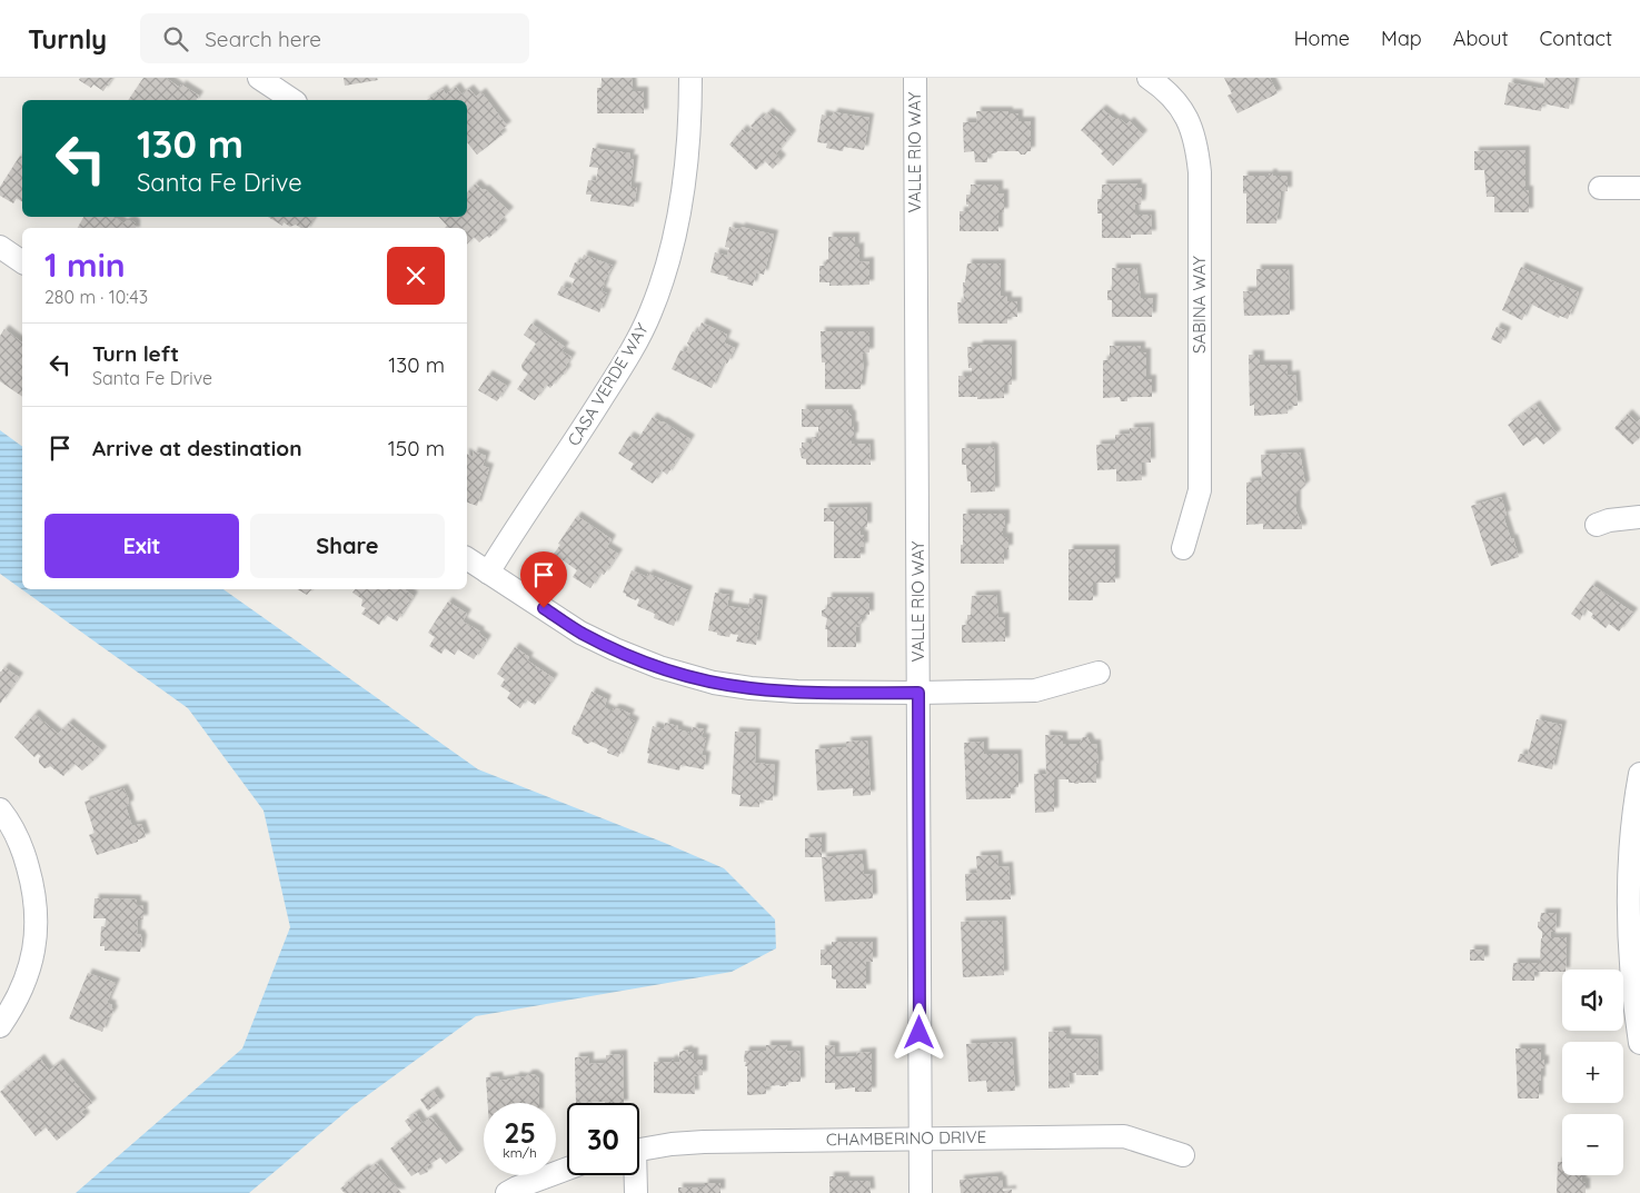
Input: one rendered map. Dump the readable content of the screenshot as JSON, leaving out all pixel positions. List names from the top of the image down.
{
  "streets": {
    "street": [
      "VALLE RIO WAY",
      "SABINA WAY",
      "CASA VERDE WAY",
      "CHAMBERINO DRIVE"
    ]
  },
  "crossings": [
    ["VALLE RIO WAY", "CHAMBERINO DRIVE"]
  ],
  "page": {
    "header": "Turnly",
    "search": "Search here",
    "nav": [
      "Home",
      "Map",
      "About",
      "Contact"
    ],
    "turn": ["130 m", "Santa Fe Drive"],
    "heading": ["1 min", "280 m · 10:43"],
    "list": [
      {
        "name": "Turn left",
        "note": "Santa Fe Drive",
        "value": "130 m"
      },
      {
        "name": "Arrive at destination",
        "value": "150 m"
      }
    ],
    "buttons": ["Exit", "Share"],
    "map_buttons": ["+", "−"],
    "speed": "25 km/h",
    "limit": "30"
  }
}
